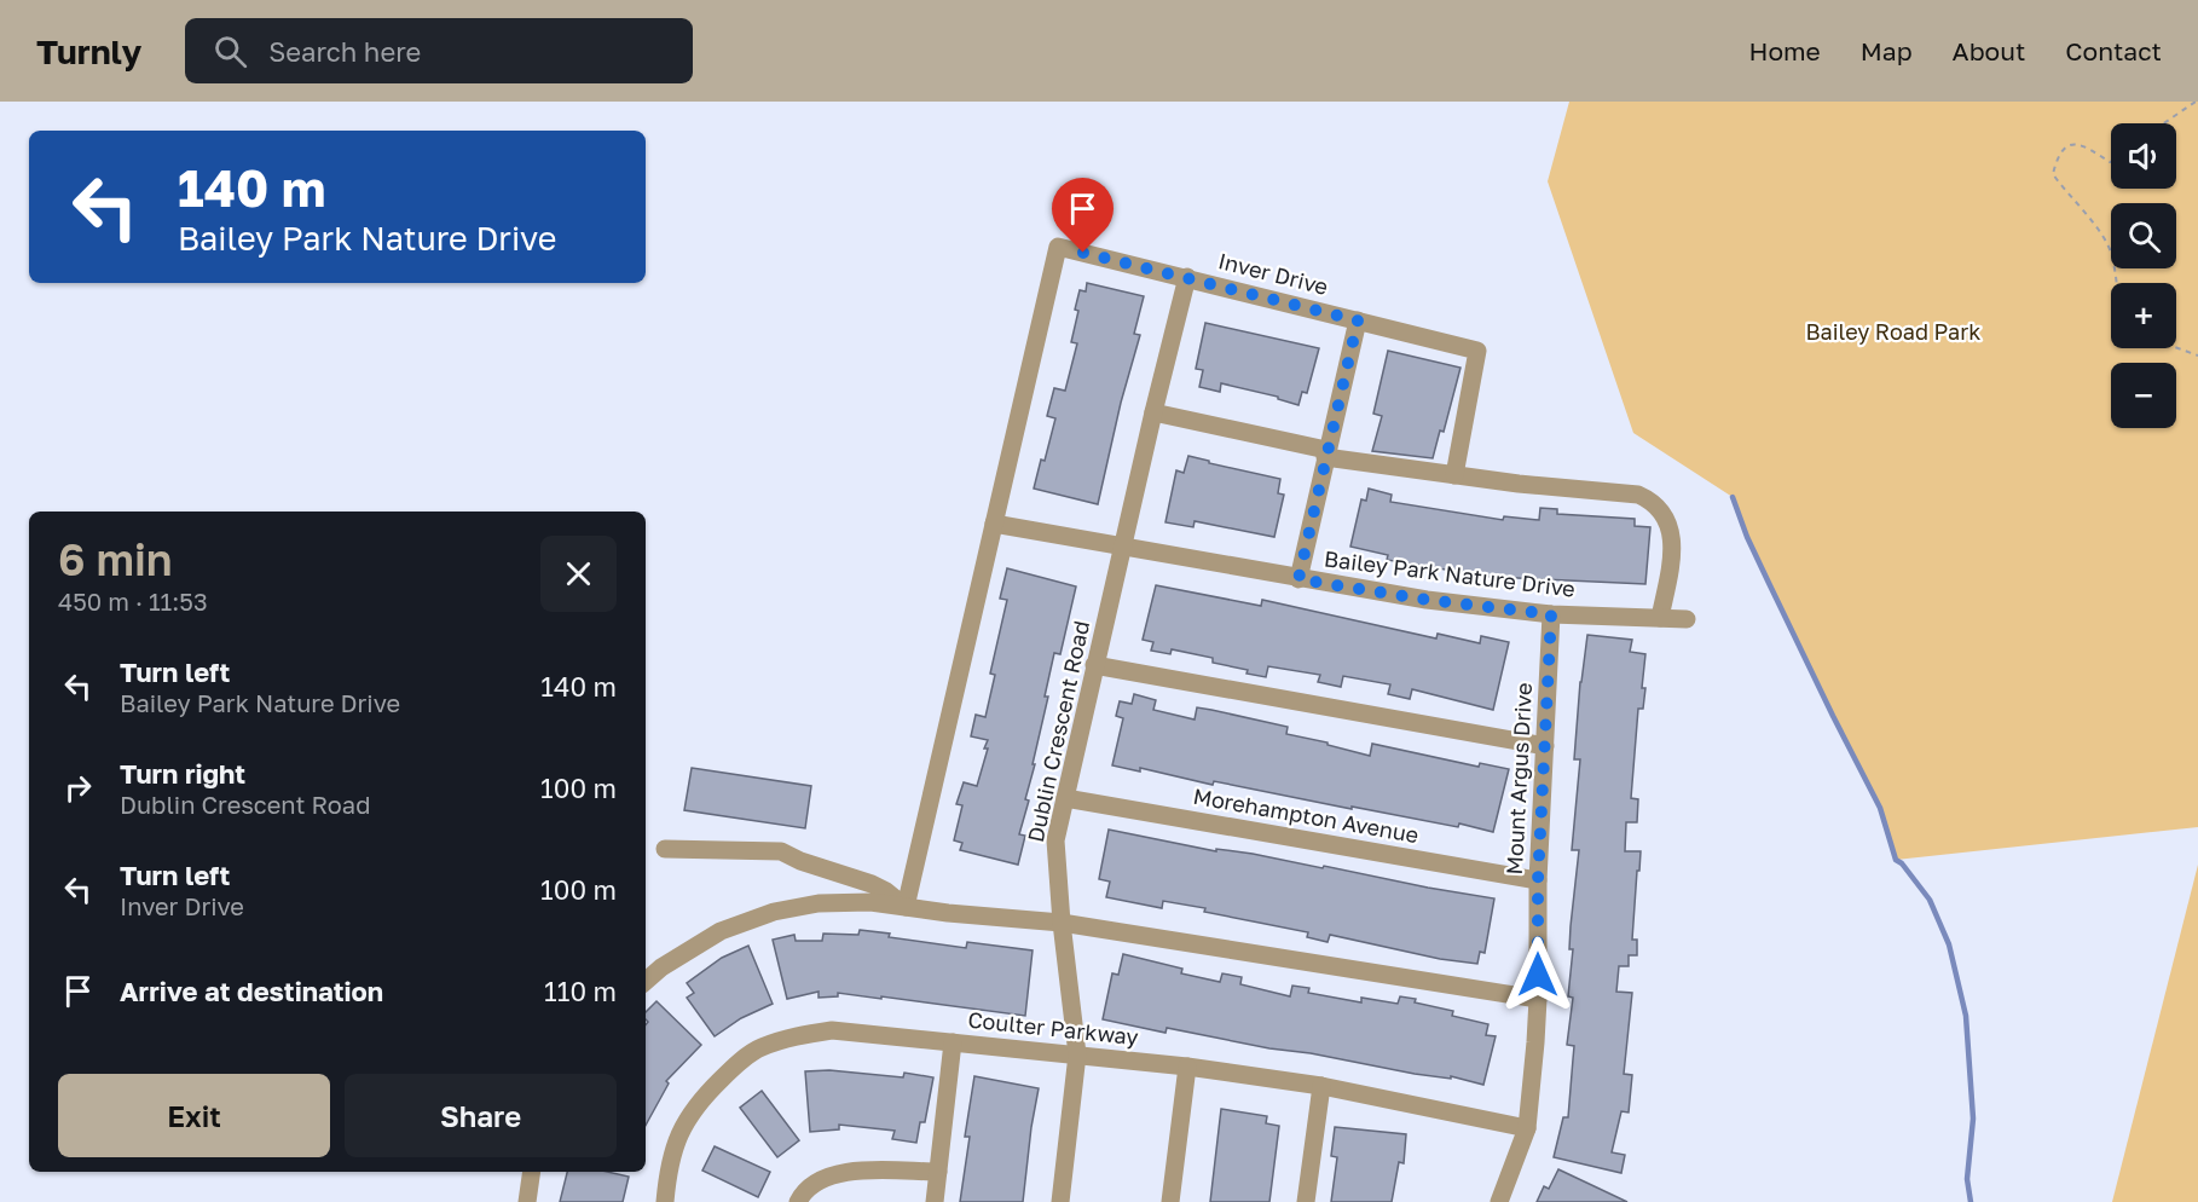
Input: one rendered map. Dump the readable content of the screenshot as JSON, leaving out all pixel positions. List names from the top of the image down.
{
  "streets": {
    "street": [
      "Inver Drive",
      "Bailey Park Nature Drive",
      "Dublin Crescent Road",
      "Mount Argus Drive",
      "Morehampton Avenue",
      "Coulter Parkway"
    ]
  },
  "crossings": [
    ["Inver Drive", "Bailey Park Nature Drive"],
    ["Inver Drive", "Dublin Crescent Road"],
    ["Bailey Park Nature Drive", "Dublin Crescent Road"],
    ["Bailey Park Nature Drive", "Mount Argus Drive"],
    ["Dublin Crescent Road", "Morehampton Avenue"],
    ["Dublin Crescent Road", "Coulter Parkway"],
    ["Mount Argus Drive", "Morehampton Avenue"],
    ["Mount Argus Drive", "Coulter Parkway"]
  ],
  "parks": ["Bailey Road Park"],
  "page": {
    "header": "Turnly",
    "search": "Search here",
    "nav": [
      "Home",
      "Map",
      "About",
      "Contact"
    ],
    "map_buttons": ["+", "−"],
    "turn": ["140 m", "Bailey Park Nature Drive"],
    "heading": ["6 min", "450 m · 11:53"],
    "list": [
      {
        "name": "Turn left",
        "note": "Bailey Park Nature Drive",
        "value": "140 m"
      },
      {
        "name": "Turn right",
        "note": "Dublin Crescent Road",
        "value": "100 m"
      },
      {
        "name": "Turn left",
        "note": "Inver Drive",
        "value": "100 m"
      },
      {
        "name": "Arrive at destination",
        "value": "110 m"
      }
    ],
    "buttons": ["Exit", "Share"]
  }
}
